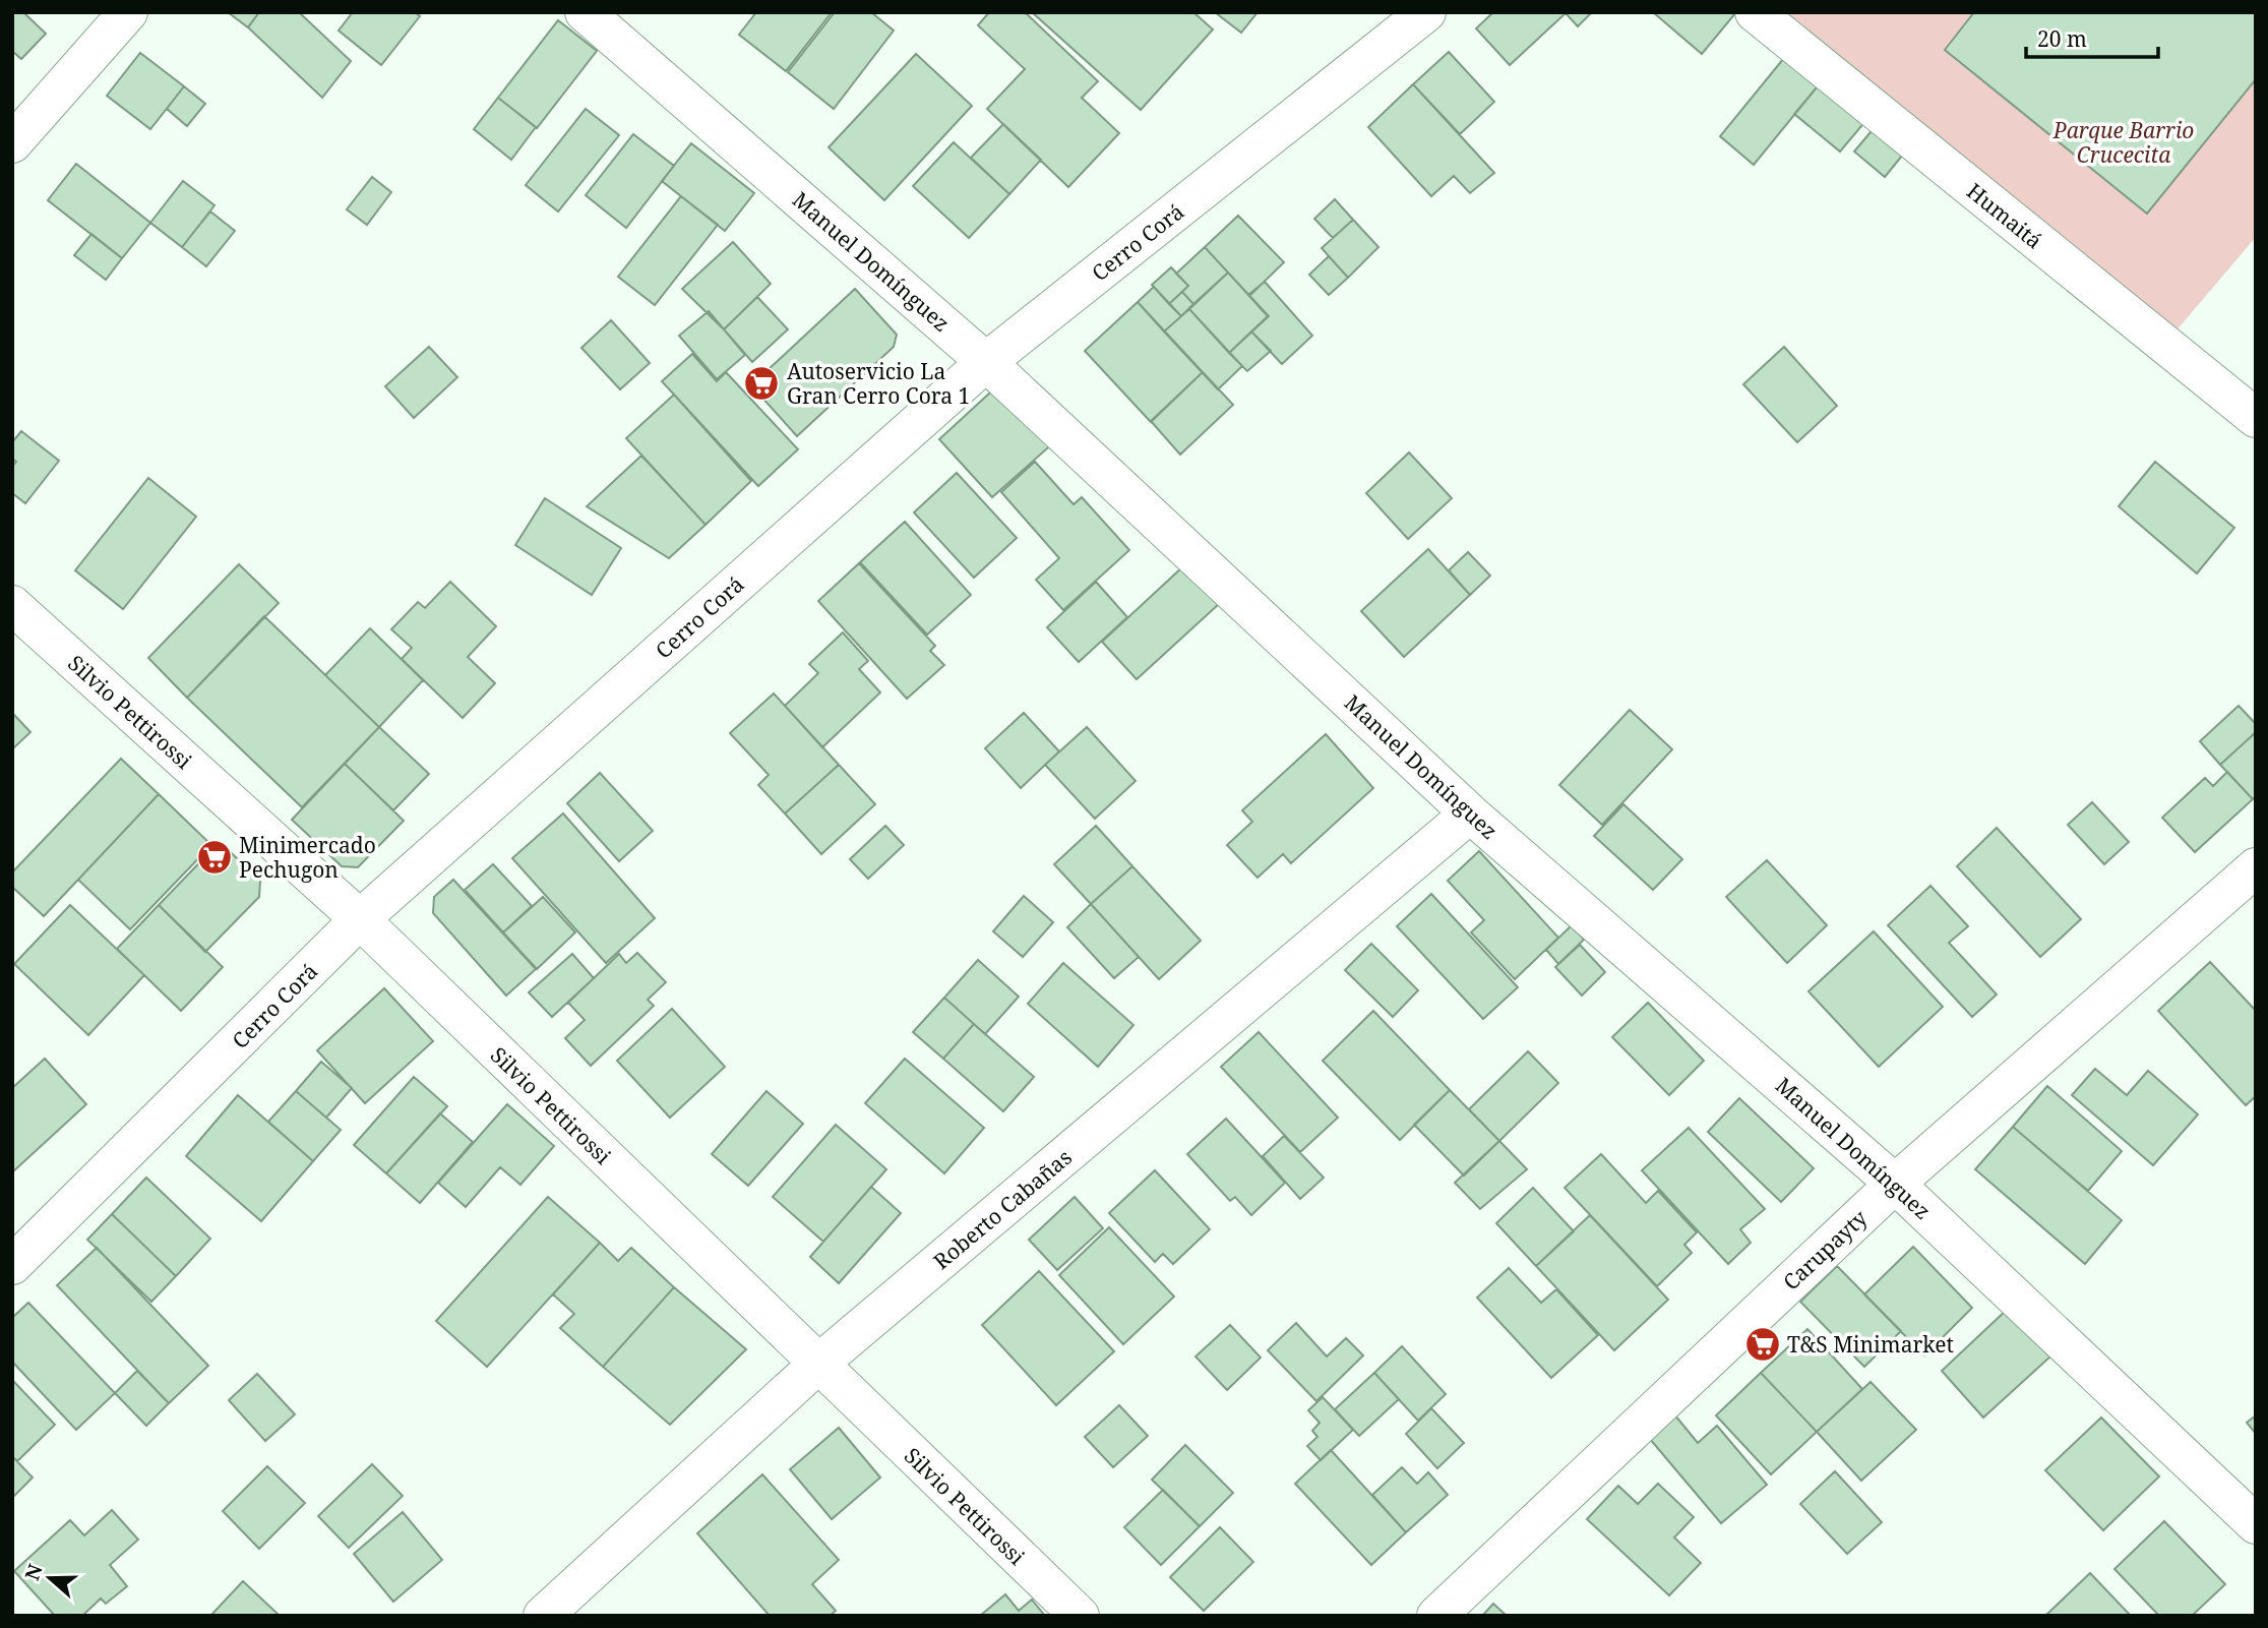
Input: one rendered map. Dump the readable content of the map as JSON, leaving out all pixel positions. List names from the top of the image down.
{
  "streets": {
    "street": [
      "Humaitá",
      "Cerro Corá",
      "Manuel Domínguez",
      "Silvio Pettirossi",
      "Roberto Cabañas",
      "Carupayty"
    ]
  },
  "crossings": [
    ["Cerro Corá", "Manuel Domínguez"],
    ["Cerro Corá", "Silvio Pettirossi"],
    ["Manuel Domínguez", "Roberto Cabañas"],
    ["Manuel Domínguez", "Carupayty"],
    ["Silvio Pettirossi", "Roberto Cabañas"]
  ],
  "parks": ["Parque Barrio Crucecita"],
  "places": {
    "supermarket": ["Autoservicio La Gran Cerro Cora 1", "Minimercado Pechugon", "T&S Minimarket"]
  },
  "scale_bar": "20 m",
  "north": "left"
}
